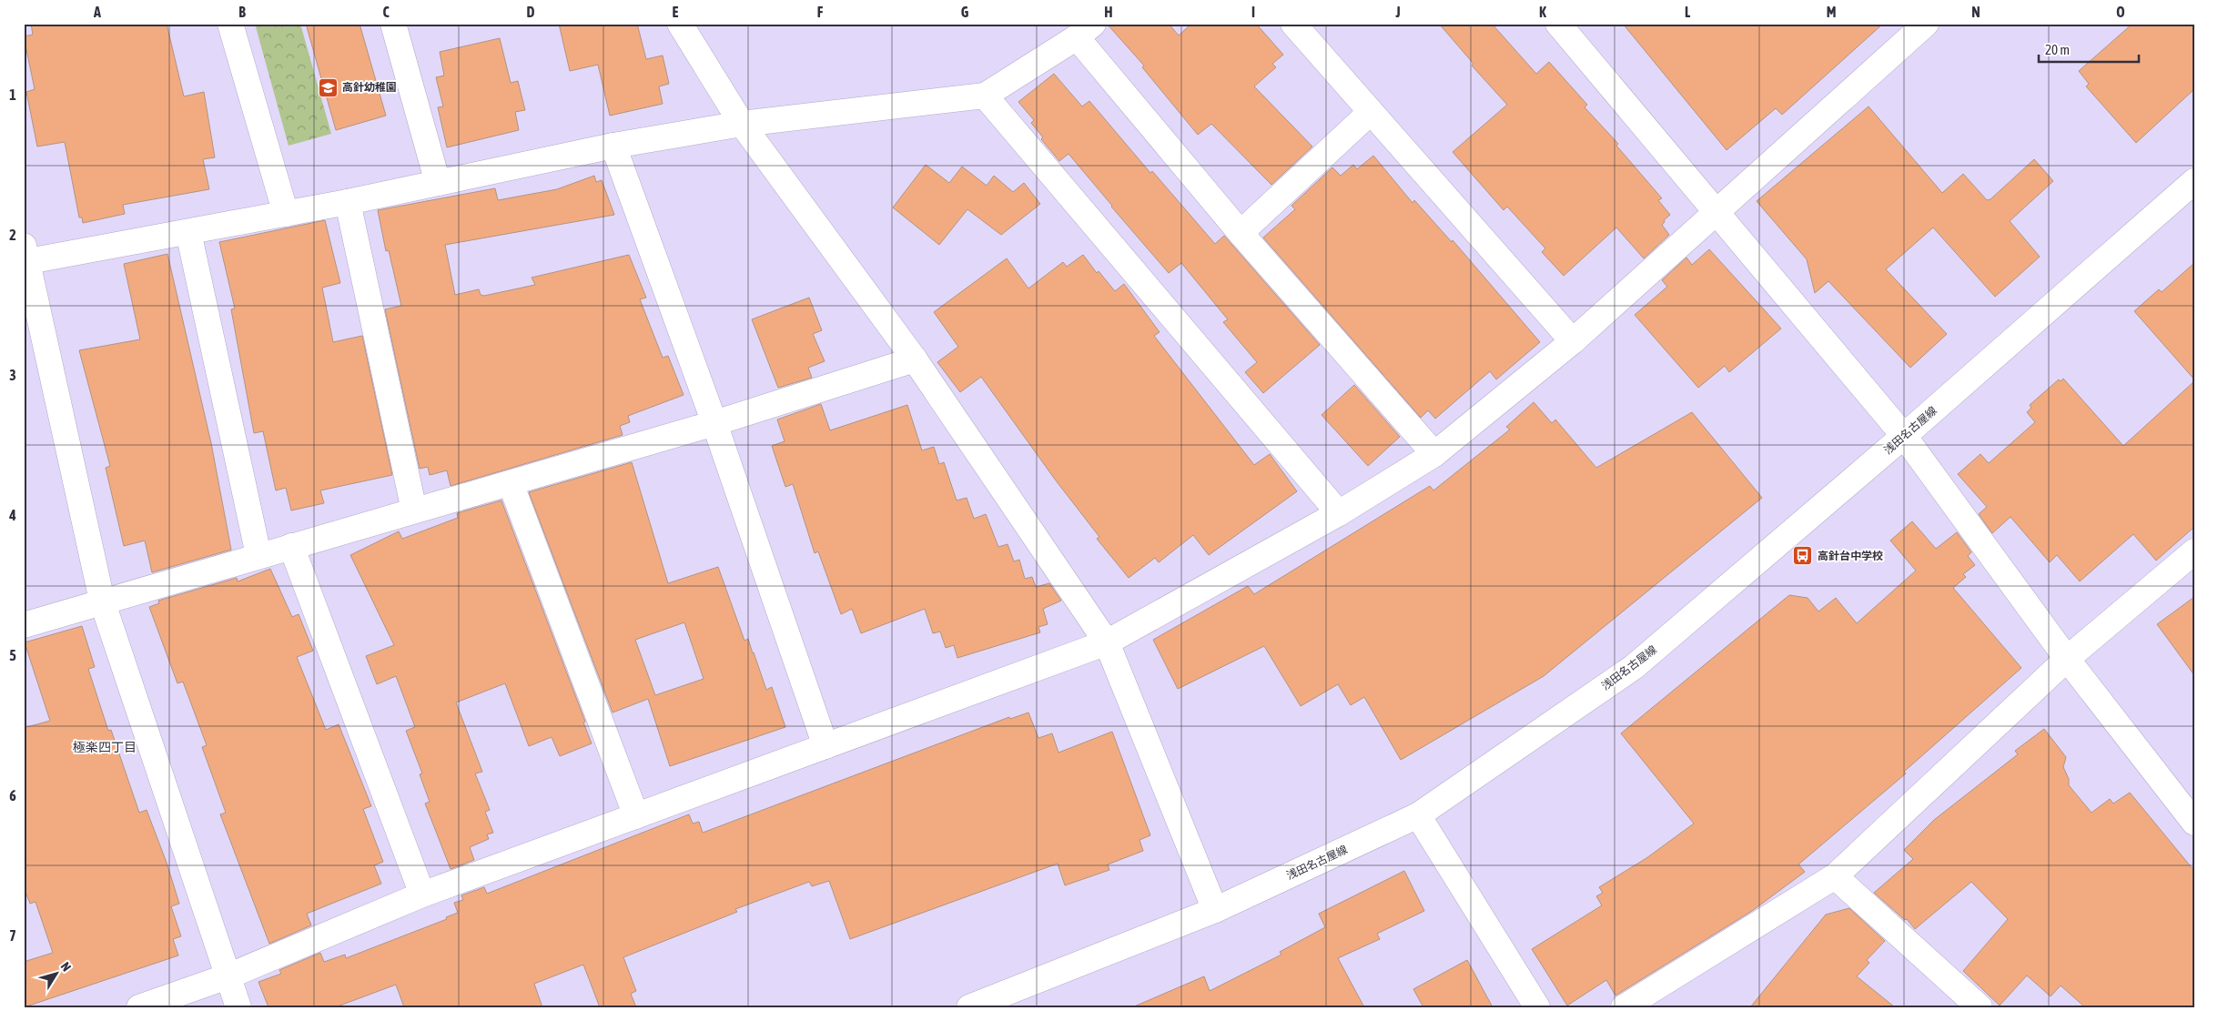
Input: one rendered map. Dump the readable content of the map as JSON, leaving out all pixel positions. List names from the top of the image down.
{
  "streets": {
    "street": ["浅田名古屋線"]
  },
  "districts": ["極楽四丁目"],
  "places": {
    "school or university": ["高針幼稚園"],
    "bus stop": ["高針台中学校"]
  },
  "scale_bar": "20 m",
  "north": "top right",
  "grid": {
    "columns": [
      "A",
      "B",
      "C",
      "D",
      "E",
      "F",
      "G",
      "H",
      "I",
      "J",
      "K",
      "L",
      "M",
      "N",
      "O"
    ],
    "rows": [
      "1",
      "2",
      "3",
      "4",
      "5",
      "6",
      "7"
    ]
  }
}
